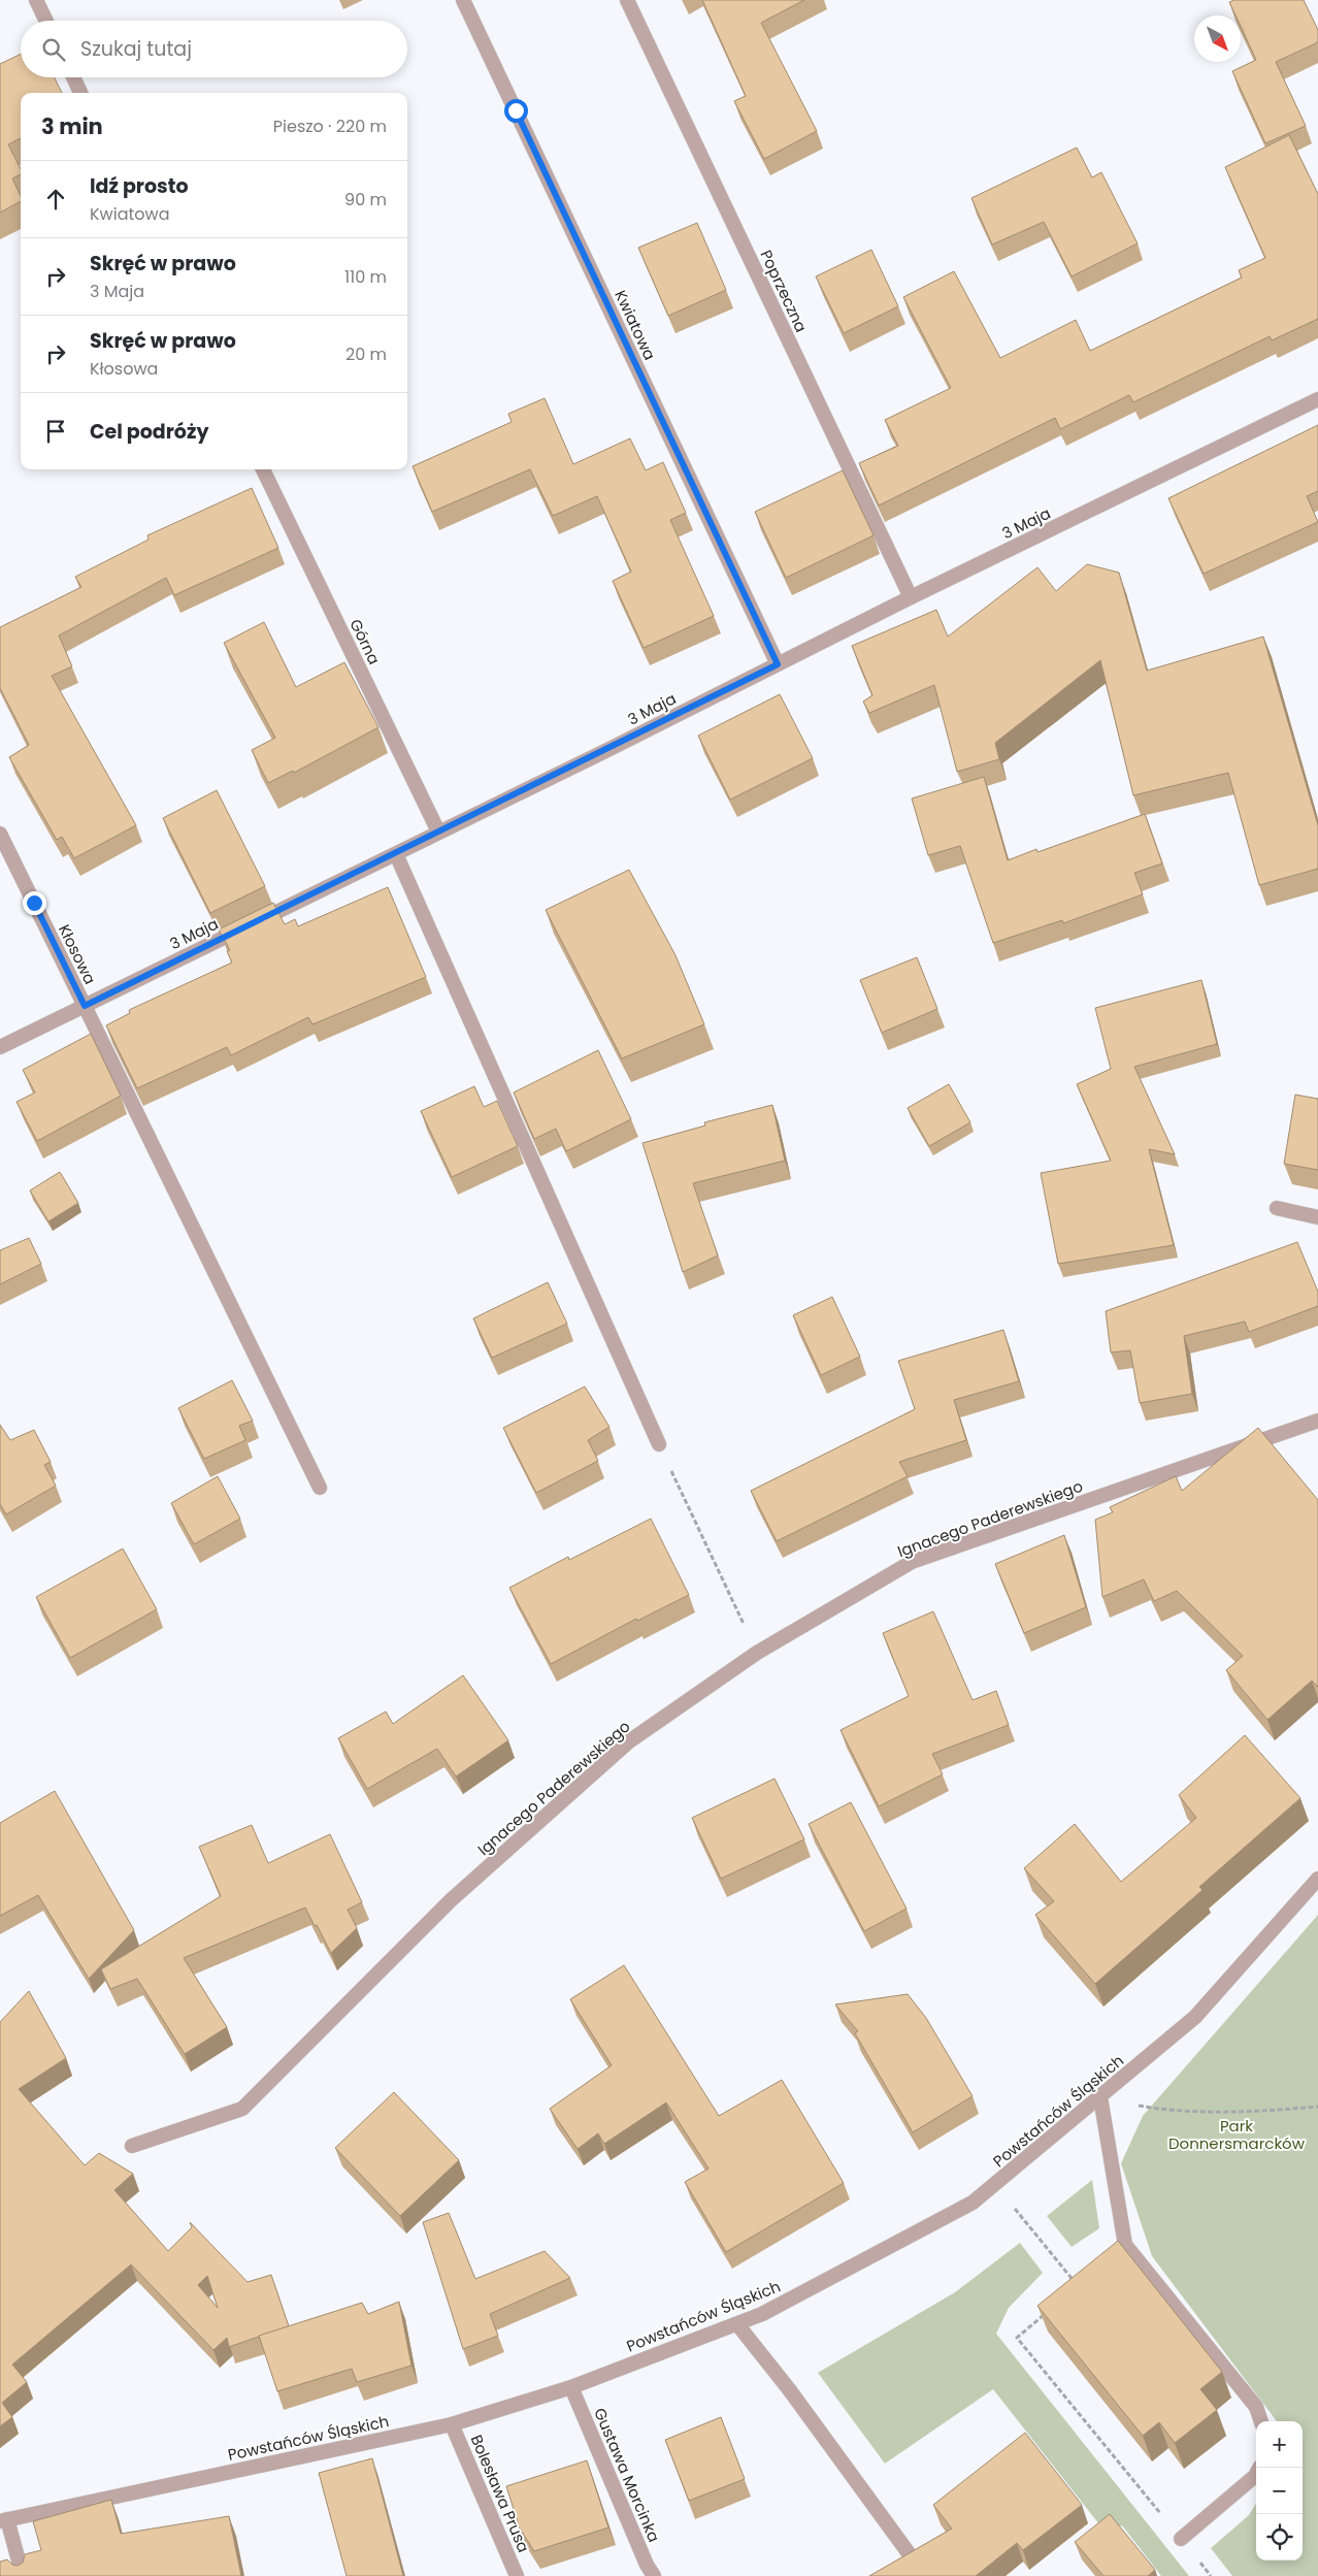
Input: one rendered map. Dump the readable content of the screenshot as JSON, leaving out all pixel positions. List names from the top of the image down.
{
  "streets": {
    "street": [
      "Poprzeczna",
      "Kwiatowa",
      "3 Maja",
      "Górna",
      "Kłosowa",
      "Ignacego Paderewskiego",
      "Powstańców Śląskich",
      "Gustawa Morcinka",
      "Bolesława Prusa"
    ]
  },
  "crossings": [
    ["Poprzeczna", "3 Maja"],
    ["Kwiatowa", "3 Maja"],
    ["3 Maja", "Górna"],
    ["3 Maja", "Kłosowa"],
    ["Powstańców Śląskich", "Gustawa Morcinka"],
    ["Powstańców Śląskich", "Bolesława Prusa"]
  ],
  "parks": ["Park Donnersmarcków"],
  "north": "bottom right",
  "page": {
    "search": "Szukaj tutaj",
    "heading": ["3 min", "Pieszo · 220 m"],
    "list": [
      ["Idź prosto", "Kwiatowa", "90 m"],
      ["Skręć w prawo", "3 Maja", "110 m"],
      ["Skręć w prawo", "Kłosowa", "20 m"],
      "Cel podróży"
    ],
    "map_buttons": ["+", "−"]
  }
}
